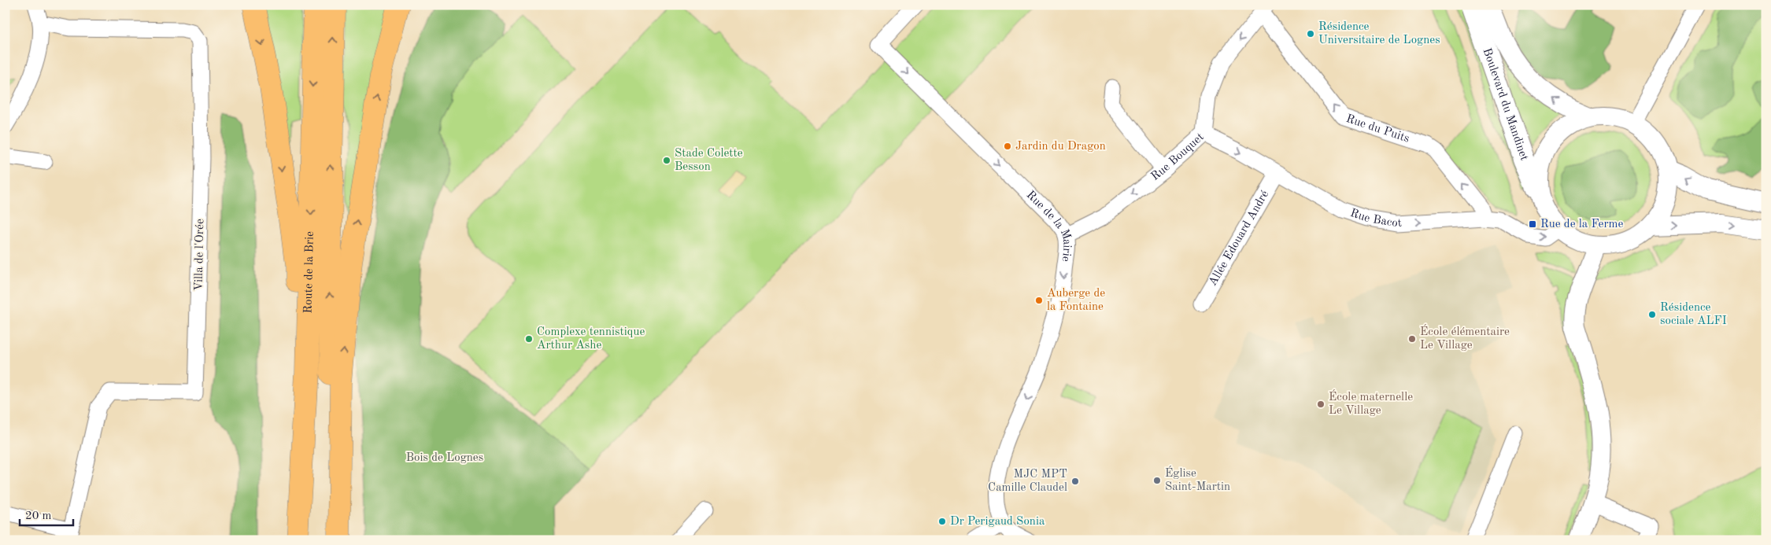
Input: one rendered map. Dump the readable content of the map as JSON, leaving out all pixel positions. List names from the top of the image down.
{
  "streets": {
    "highway": ["Route de la Brie"],
    "street": [
      "Boulevard du Mandinet",
      "Rue du Puits",
      "Rue Bouquet",
      "Rue Bacot",
      "Rue de la Mairie",
      "Allée Edouard André",
      "Villa de l'Orée"
    ]
  },
  "crossings": [
    ["Boulevard du Mandinet", "Rue Bacot"],
    ["Rue du Puits", "Rue Bouquet"],
    ["Rue du Puits", "Rue Bacot"],
    ["Rue Bouquet", "Rue Bacot"],
    ["Rue Bouquet", "Rue de la Mairie"],
    ["Rue Bacot", "Allée Edouard André"]
  ],
  "one_way": [
    "Rue du Puits",
    "Rue Bouquet",
    "Rue Bacot",
    "Rue de la Mairie"
  ],
  "parks": ["Bois de Lognes"],
  "places": {
    "other": [
      "Résidence Universitaire de Lognes",
      "Jardin du Dragon",
      "Stade Colette Besson",
      "Auberge de la Fontaine",
      "Résidence sociale ALFI",
      "Complexe tennistique Arthur Ashe",
      "École élémentaire Le Village",
      "École maternelle Le Village",
      "Église Saint-Martin",
      "MJC MPT Camille Claudel",
      "Dr Perigaud Sonia"
    ],
    "transit": ["Rue de la Ferme"]
  },
  "scale_bar": "20 m"
}
